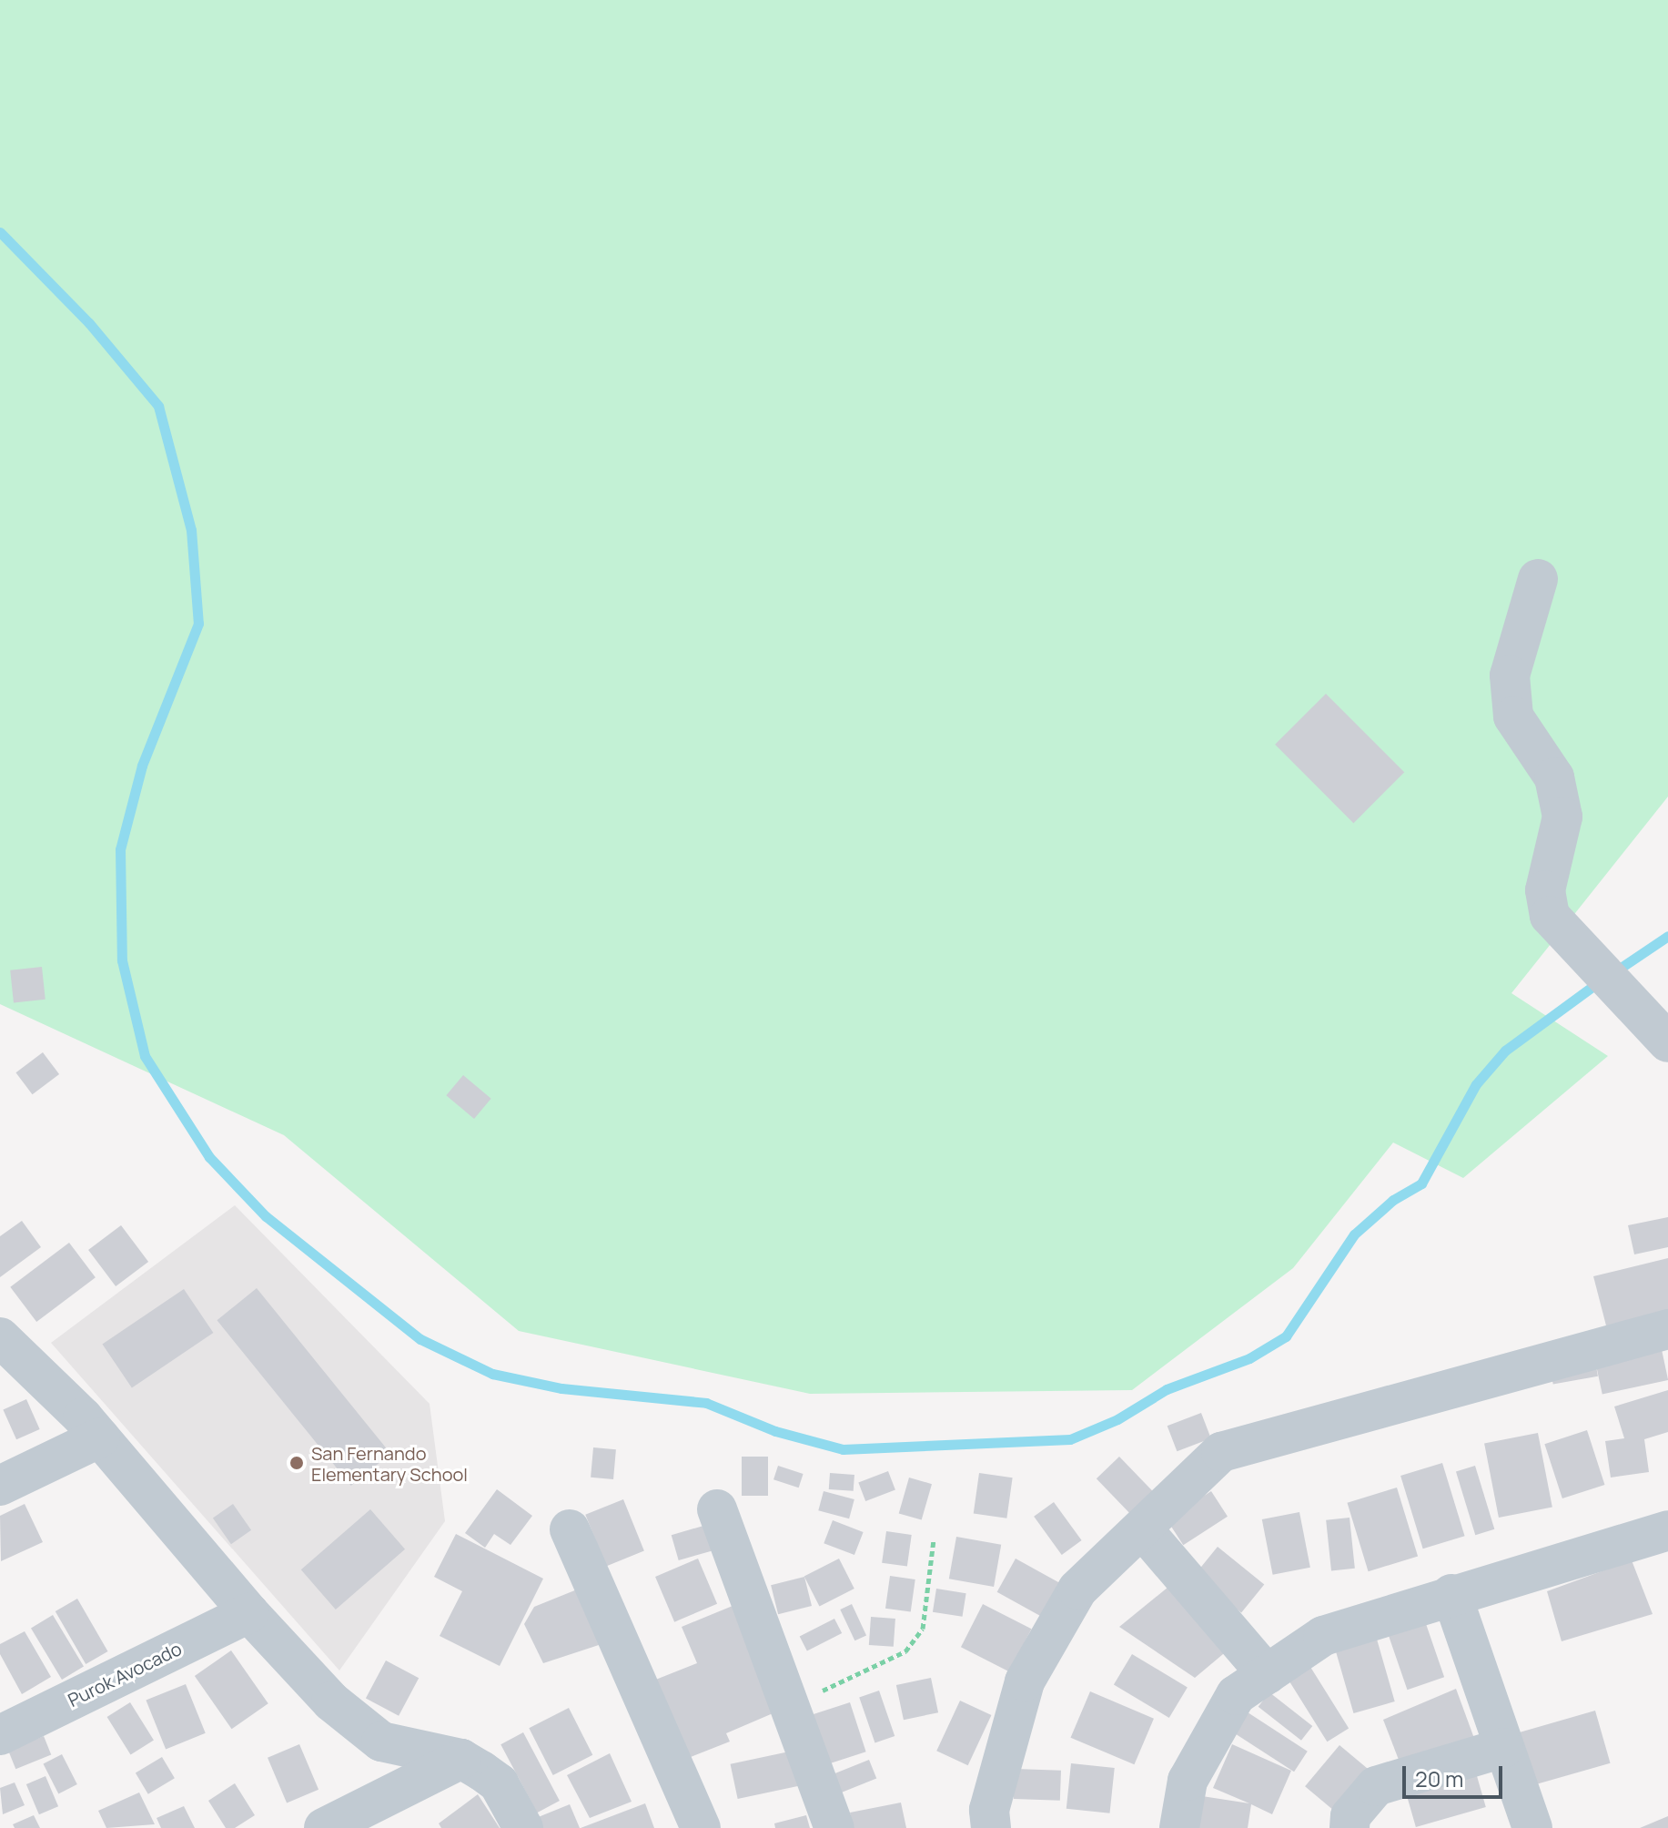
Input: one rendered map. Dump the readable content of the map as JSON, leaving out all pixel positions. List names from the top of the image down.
{
  "streets": {
    "street": ["Purok Avocado"]
  },
  "places": ["San Fernando Elementary School"],
  "scale_bar": "20 m"
}
